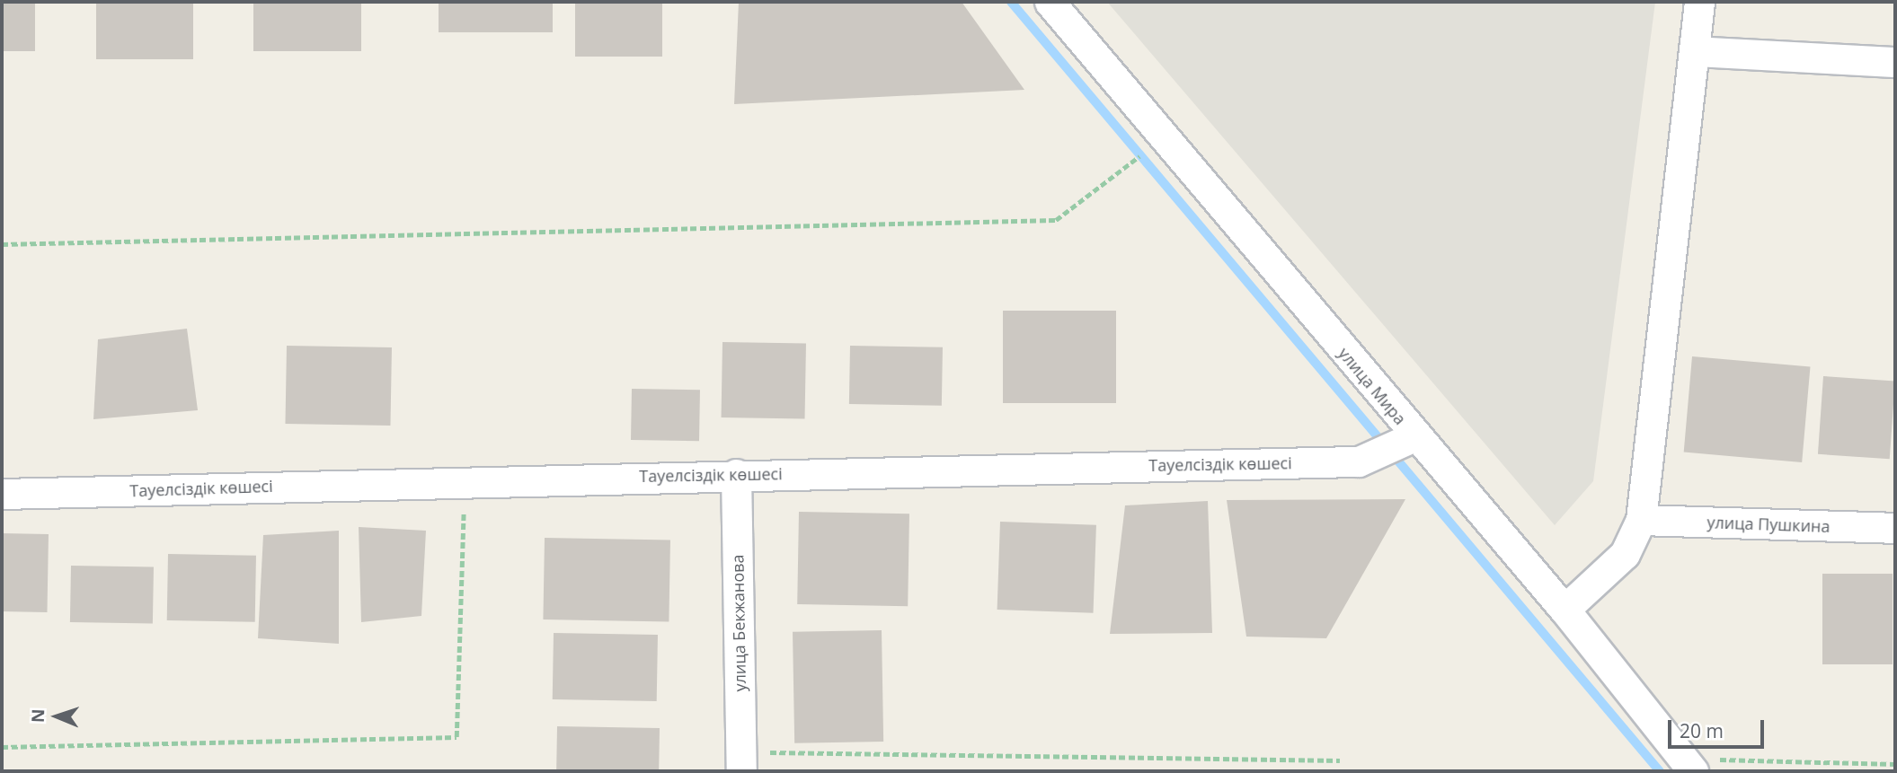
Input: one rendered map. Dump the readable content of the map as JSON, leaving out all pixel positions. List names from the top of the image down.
{
  "streets": {
    "street": [
      "улица Мира",
      "Тауелсіздік көшесі",
      "улица Пушкина",
      "улица Бекжанова"
    ]
  },
  "crossings": [
    ["улица Мира", "Тауелсіздік көшесі"],
    ["Тауелсіздік көшесі", "улица Бекжанова"]
  ],
  "scale_bar": "20 m",
  "north": "left"
}
